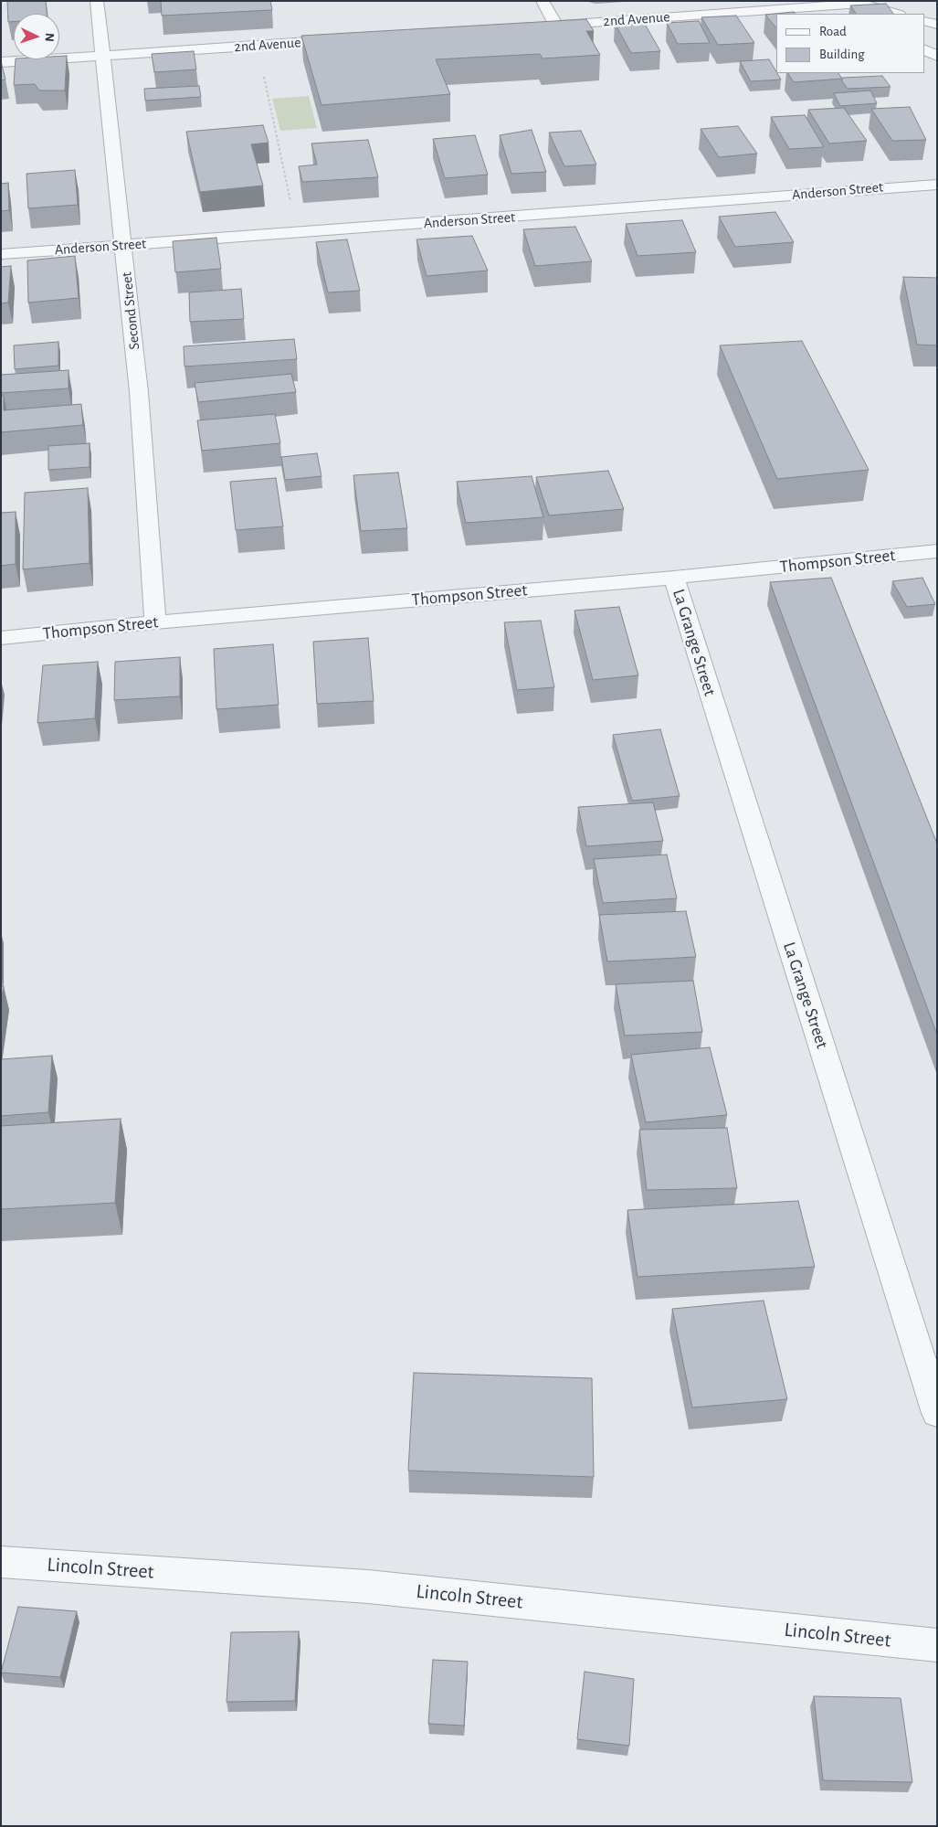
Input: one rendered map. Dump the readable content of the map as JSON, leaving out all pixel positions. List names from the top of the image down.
{
  "streets": {
    "street": [
      "2nd Avenue",
      "Anderson Street",
      "Second Street",
      "Thompson Street",
      "La Grange Street",
      "Lincoln Street"
    ]
  },
  "crossings": [
    ["2nd Avenue", "Second Street"],
    ["Anderson Street", "Second Street"],
    ["Second Street", "Thompson Street"],
    ["Thompson Street", "La Grange Street"]
  ],
  "legend": ["Road", "Building"],
  "north": "right"
}
